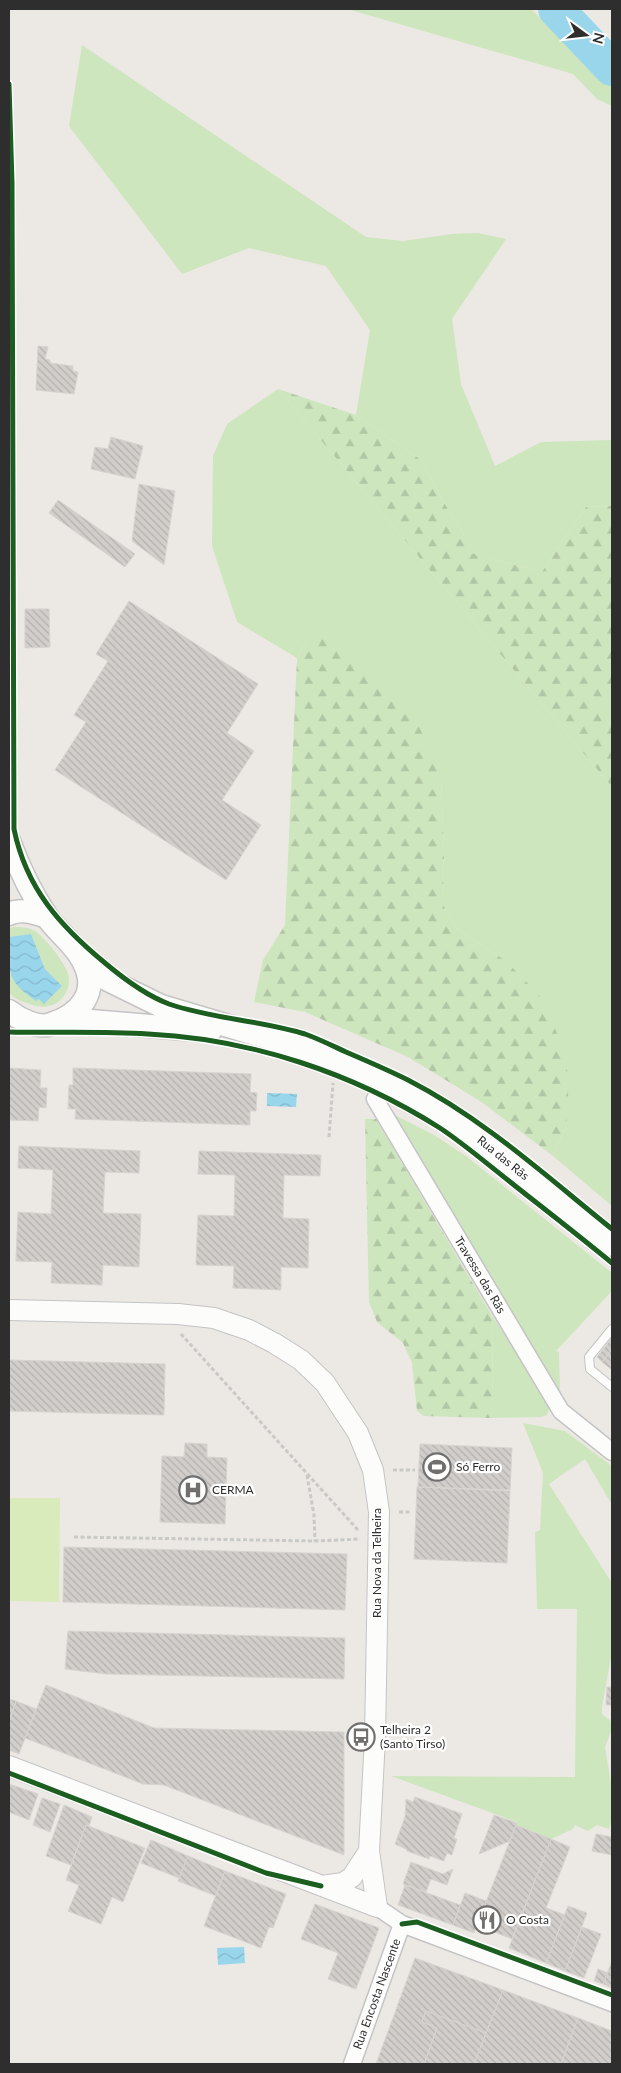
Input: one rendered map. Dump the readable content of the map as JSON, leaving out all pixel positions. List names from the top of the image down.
{
  "streets": {
    "main road": ["Rua das Rãs"],
    "street": ["Travessa das Rãs", "Rua Nova da Telheira", "Rua Encosta Nascente"]
  },
  "crossings": [
    ["Rua das Rãs", "Travessa das Rãs"]
  ],
  "places": {
    "sports": ["Só Ferro"],
    "hospital": ["CERMA"],
    "bus stop": ["Telheira 2 (Santo Tirso)"],
    "restaurant": ["O Costa"]
  },
  "north": "right"
}
